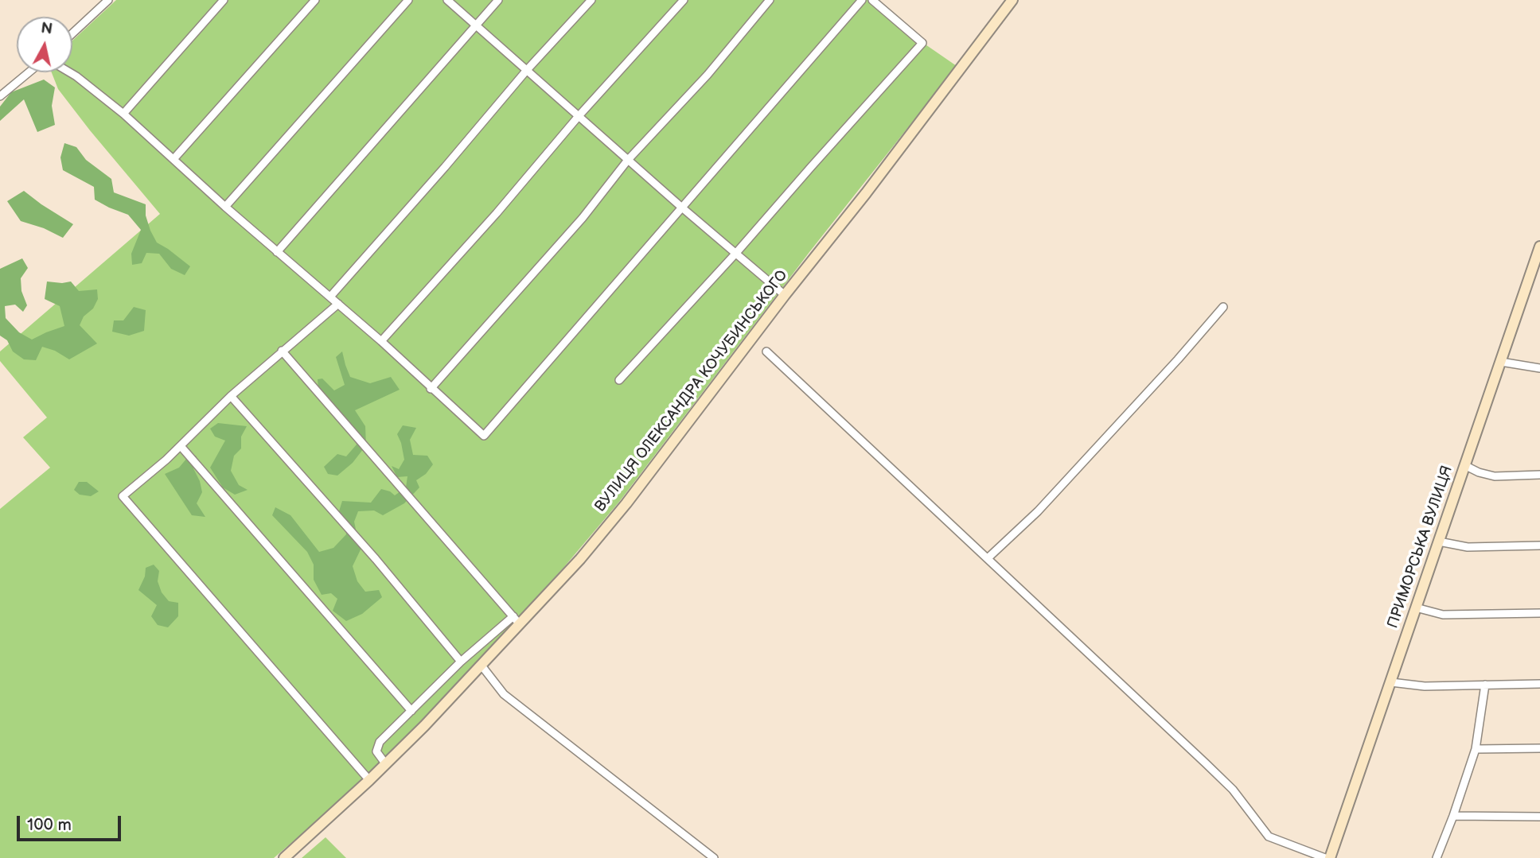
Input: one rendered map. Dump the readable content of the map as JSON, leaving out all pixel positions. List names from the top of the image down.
{
  "streets": {
    "street": ["ВУЛИЦЯ ОЛЕКСАНДРА КОЧУБИНСЬКОГО", "ПРИМОРСЬКА ВУЛИЦЯ"]
  },
  "scale_bar": "100 m",
  "north": "top"
}
